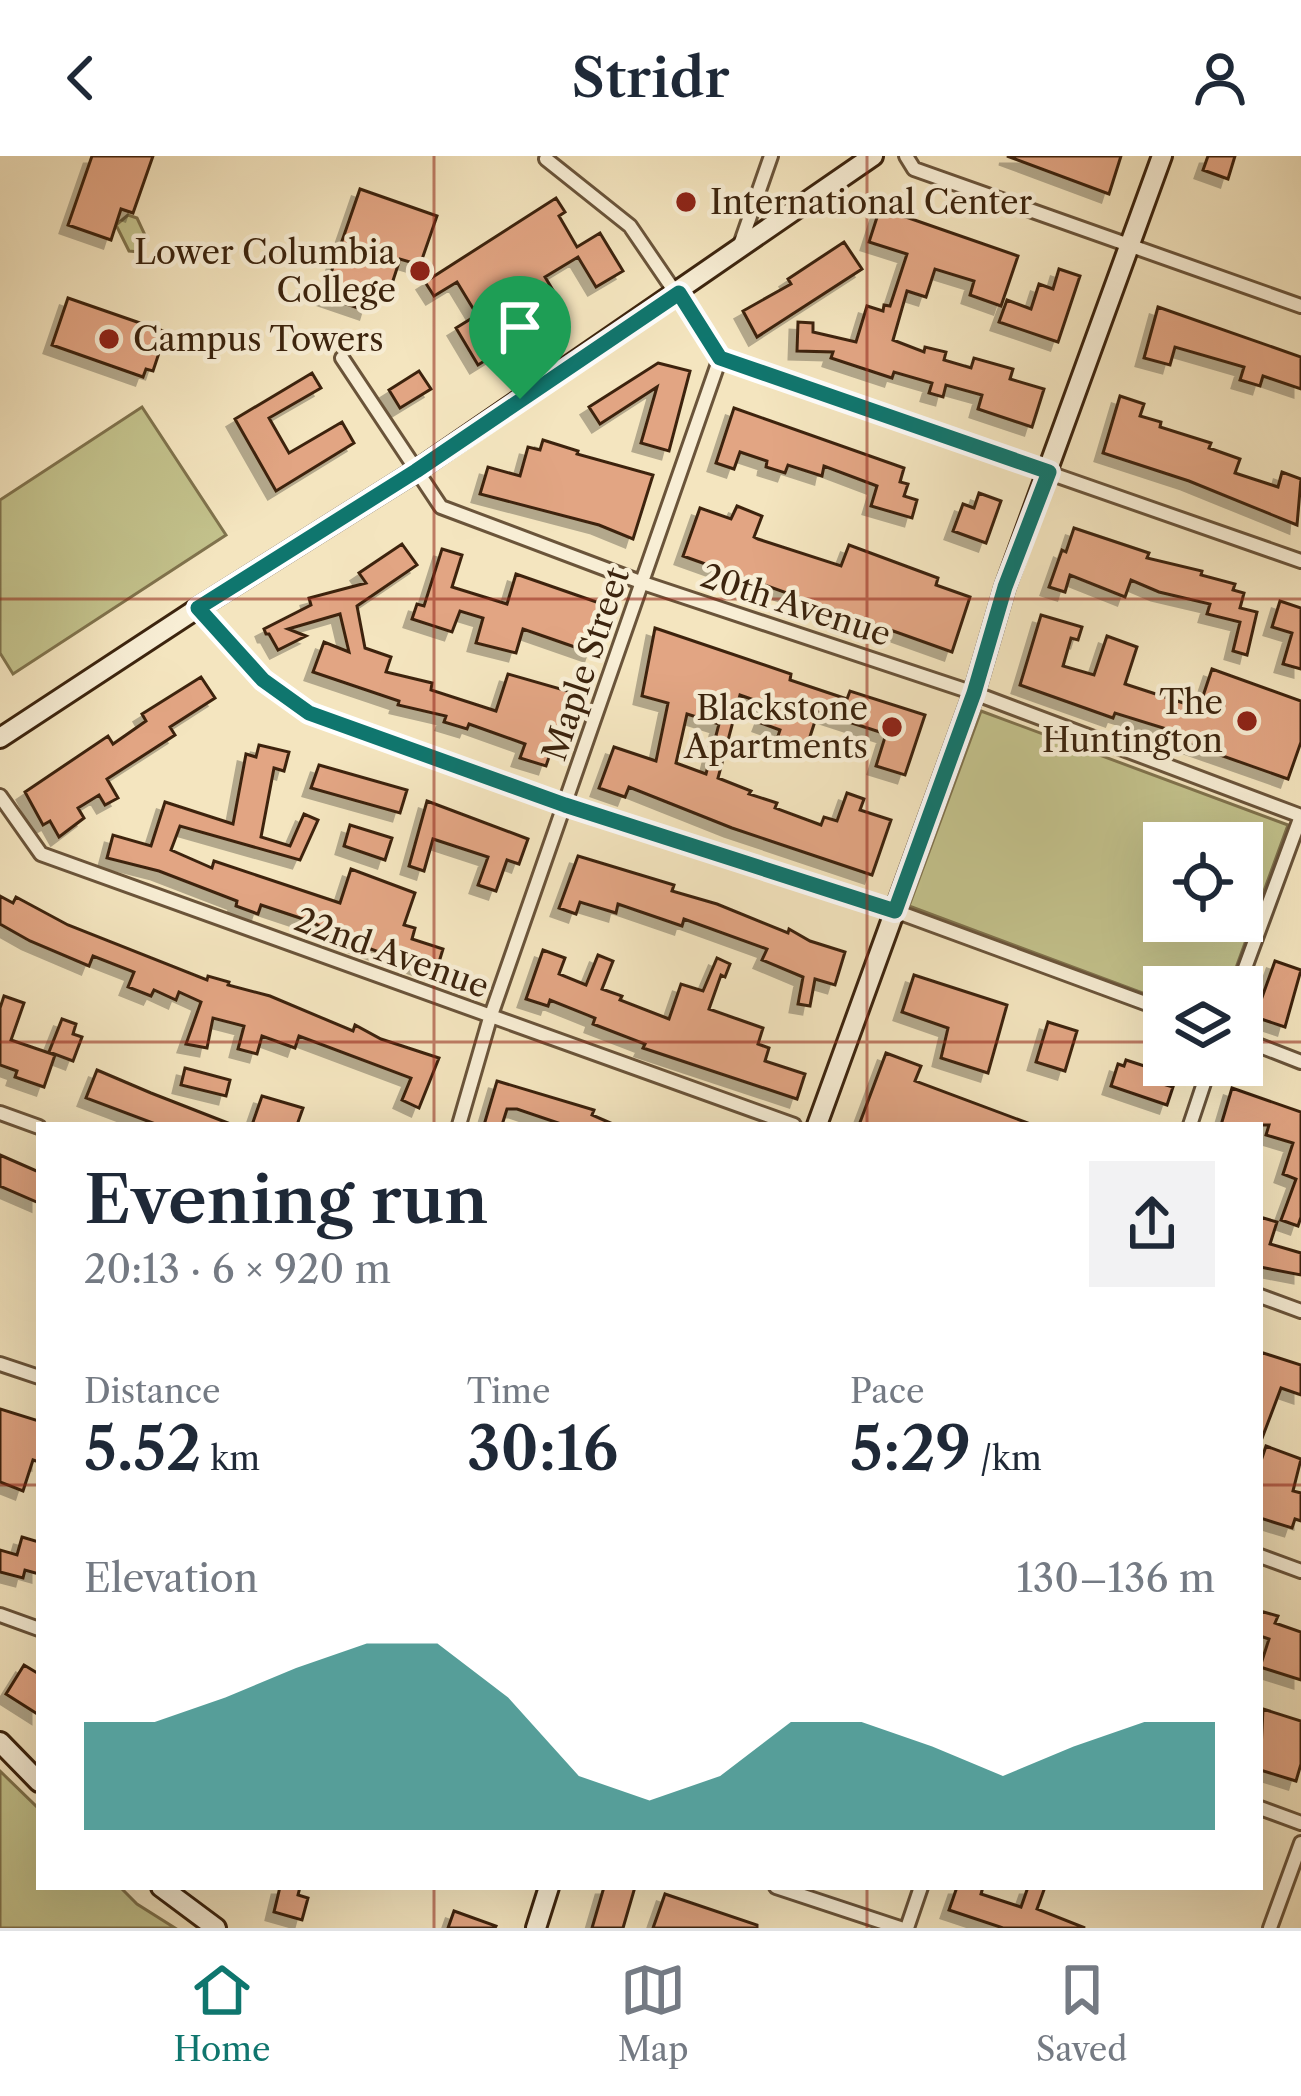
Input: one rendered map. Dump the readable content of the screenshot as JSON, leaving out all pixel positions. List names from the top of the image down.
{
  "streets": {
    "street": ["20th Avenue", "Maple Street", "22nd Avenue"]
  },
  "crossings": [
    ["20th Avenue", "Maple Street"],
    ["Maple Street", "22nd Avenue"]
  ],
  "places": [
    "International Center",
    "Lower Columbia College",
    "Campus Towers",
    "The Huntington",
    "Blackstone Apartments"
  ],
  "page": {
    "header": "Stridr",
    "heading": ["Evening run", "20:13 · 6 × 920 m"],
    "stats": [
      ["Distance", "5.52 km"],
      ["Time", "30:16"],
      ["Pace", "5:29 /km"]
    ],
    "chart": ["Elevation", "130–136 m"],
    "tabs": ["Home", "Map", "Saved"]
  }
}
